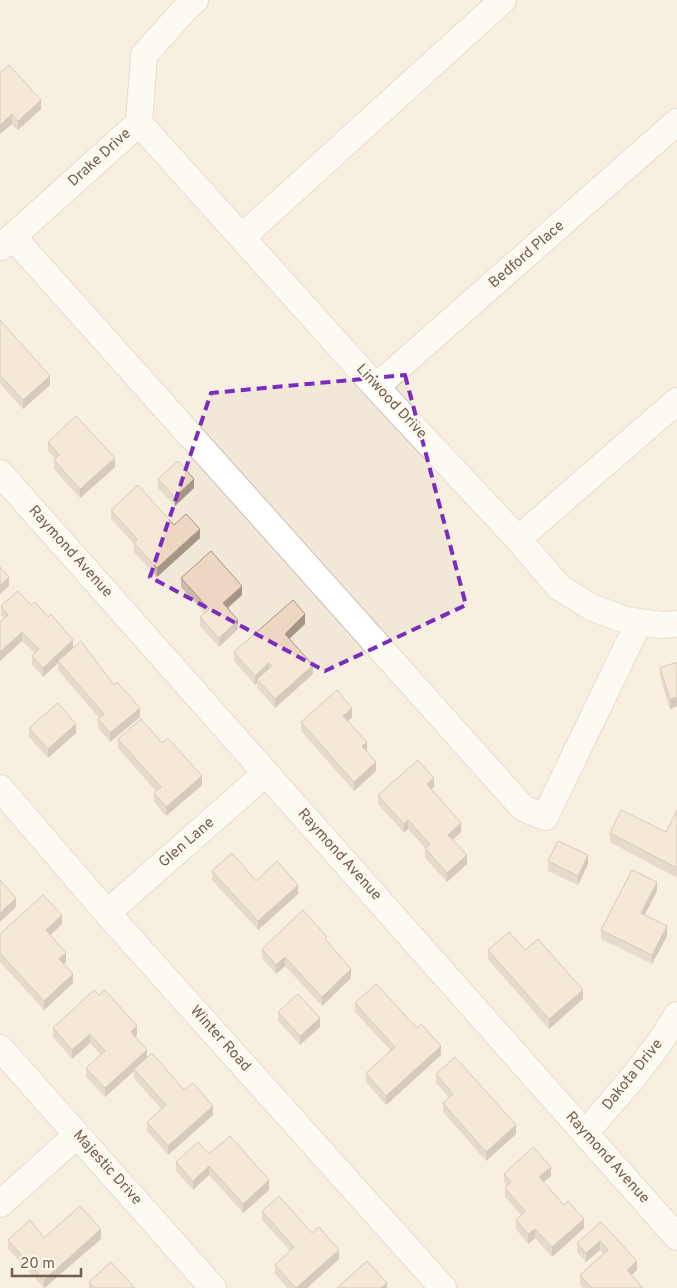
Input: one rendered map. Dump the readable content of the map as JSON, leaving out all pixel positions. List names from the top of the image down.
{
  "streets": {
    "street": [
      "Drake Drive",
      "Bedford Place",
      "Linwood Drive",
      "Raymond Avenue",
      "Glen Lane",
      "Winter Road",
      "Dakota Drive",
      "Majestic Drive"
    ]
  },
  "crossings": [
    ["Drake Drive", "Linwood Drive"],
    ["Bedford Place", "Linwood Drive"],
    ["Raymond Avenue", "Glen Lane"],
    ["Raymond Avenue", "Dakota Drive"],
    ["Glen Lane", "Winter Road"]
  ],
  "scale_bar": "20 m"
}
